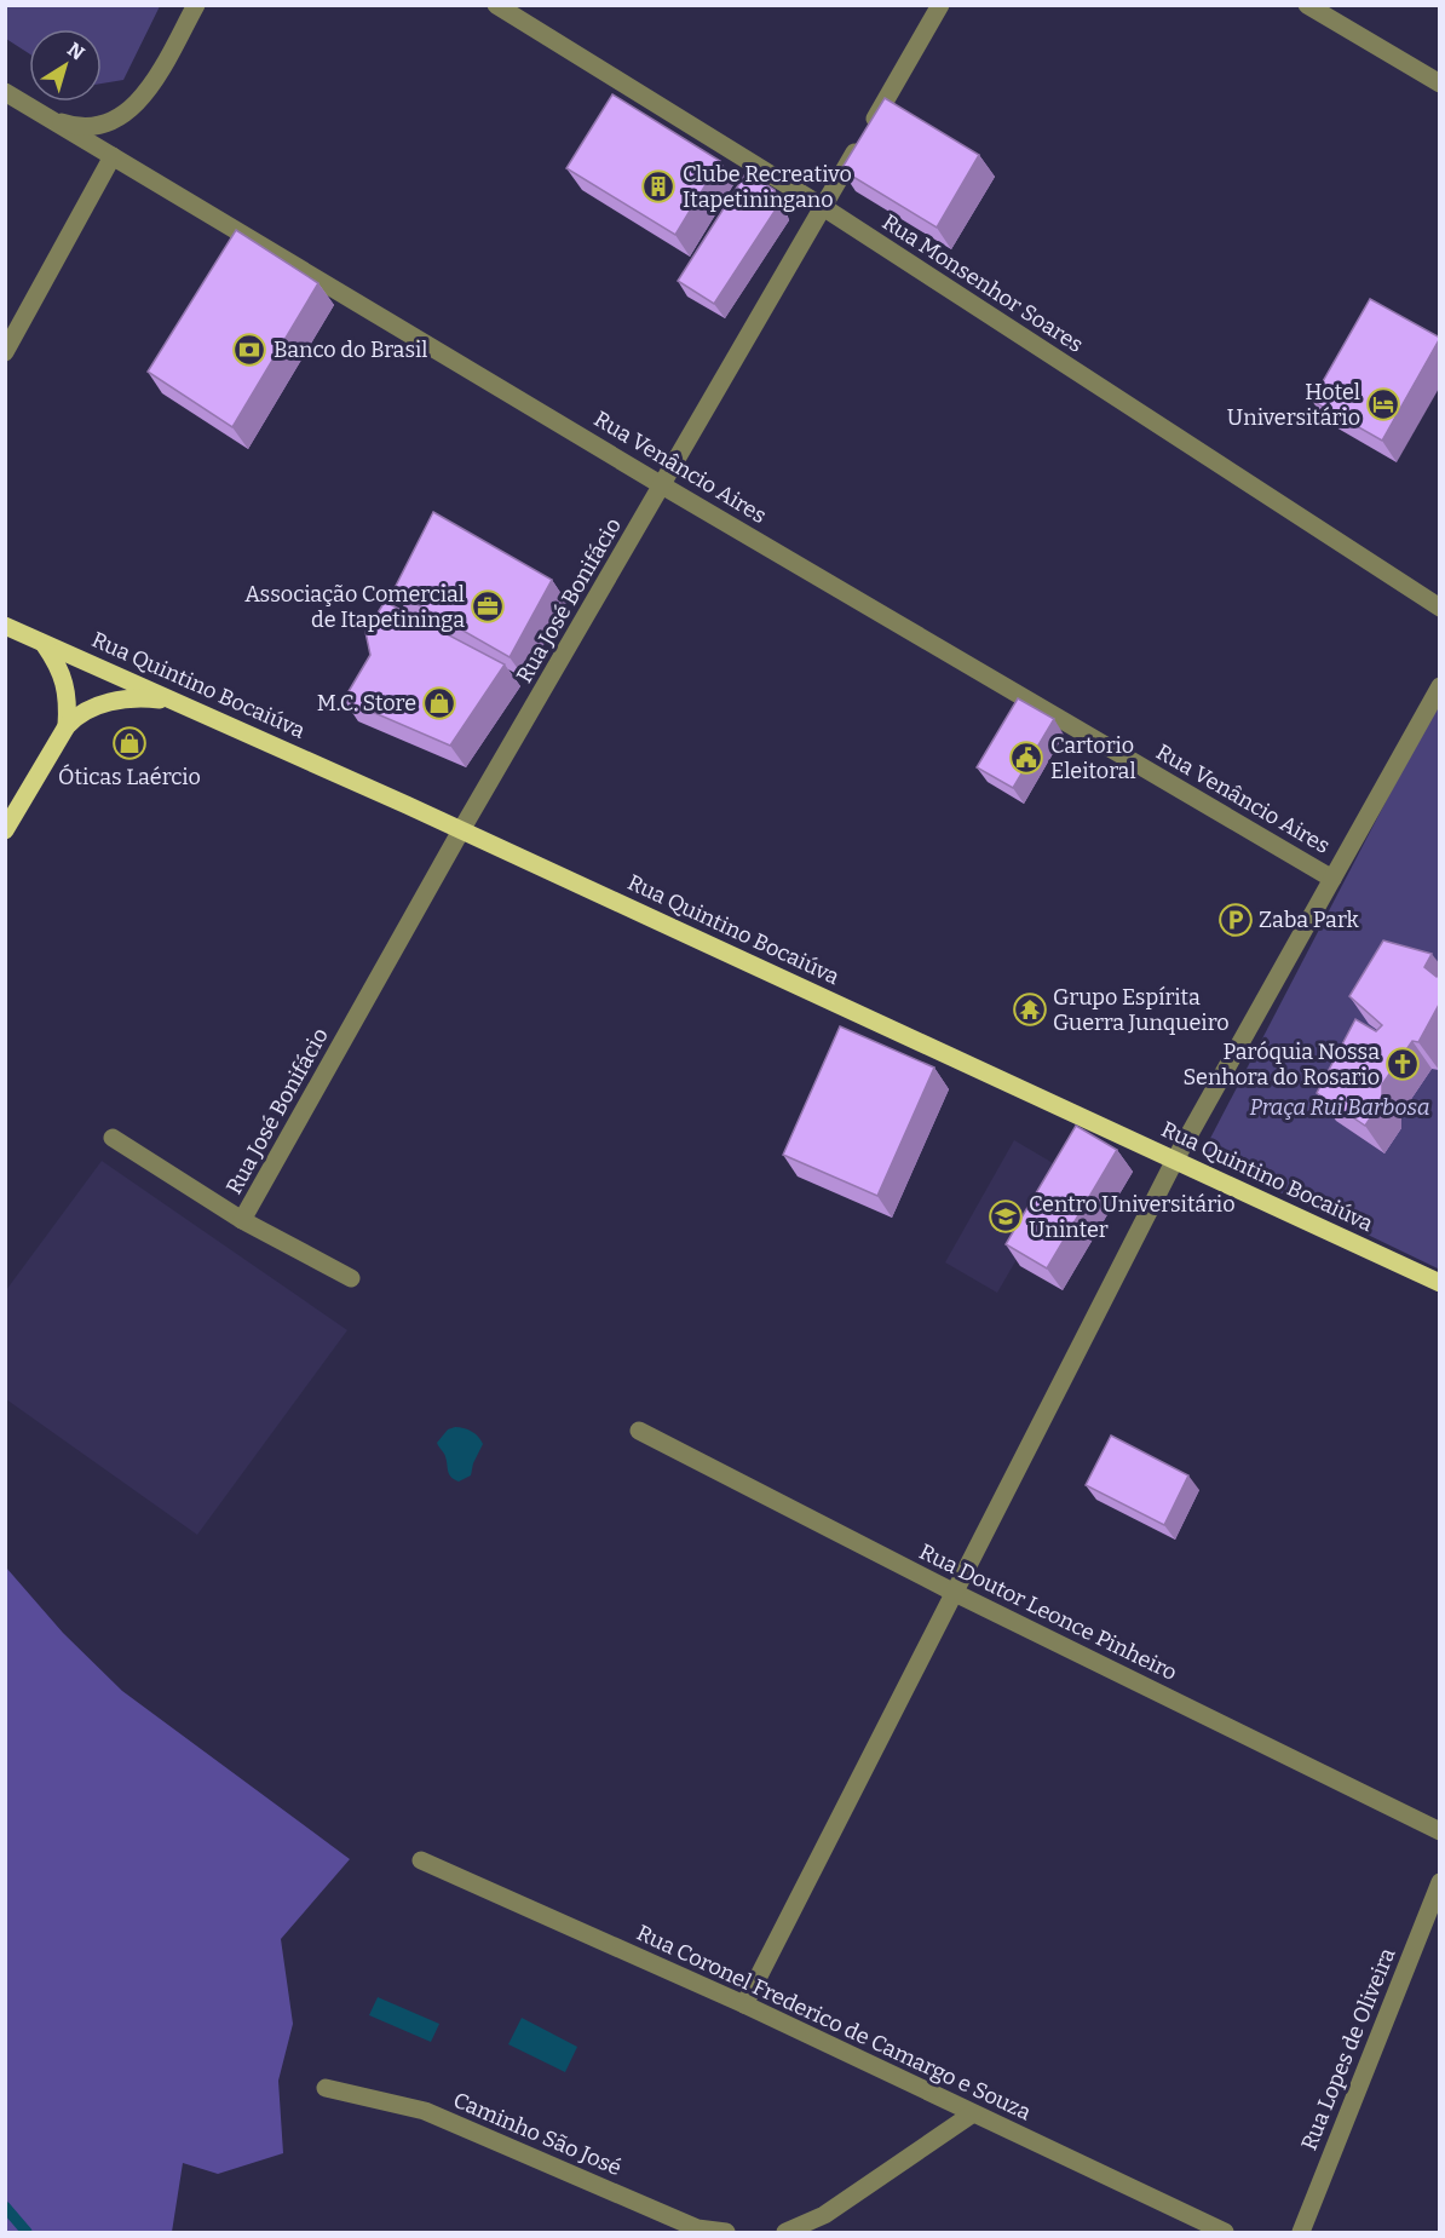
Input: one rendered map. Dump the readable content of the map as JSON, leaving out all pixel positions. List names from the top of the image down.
{
  "streets": {
    "main road": ["Rua Quintino Bocaiúva"],
    "street": [
      "Rua Monsenhor Soares",
      "Rua Venâncio Aires",
      "Rua José Bonifácio",
      "Rua Doutor Leonce Pinheiro",
      "Rua Coronel Frederico de Camargo e Souza",
      "Rua Lopes de Oliveira",
      "Caminho São José"
    ]
  },
  "crossings": [
    ["Rua Monsenhor Soares", "Rua José Bonifácio"],
    ["Rua Venâncio Aires", "Rua José Bonifácio"],
    ["Rua José Bonifácio", "Rua Quintino Bocaiúva"]
  ],
  "parks": ["Praça Rui Barbosa"],
  "places": {
    "building": ["Clube Recreativo Itapetiningano"],
    "bank": ["Banco do Brasil"],
    "hotel": ["Hotel Universitário"],
    "office": ["Associação Comercial de Itapetininga"],
    "shop": ["M.C. Store", "Óticas Laércio"],
    "public building": ["Cartorio Eleitoral"],
    "parking": ["Zaba Park"],
    "temple": ["Grupo Espírita Guerra Junqueiro"],
    "church": ["Paróquia Nossa Senhora do Rosario"],
    "school or university": ["Centro Universitário Uninter"]
  },
  "north": "top right"
}
